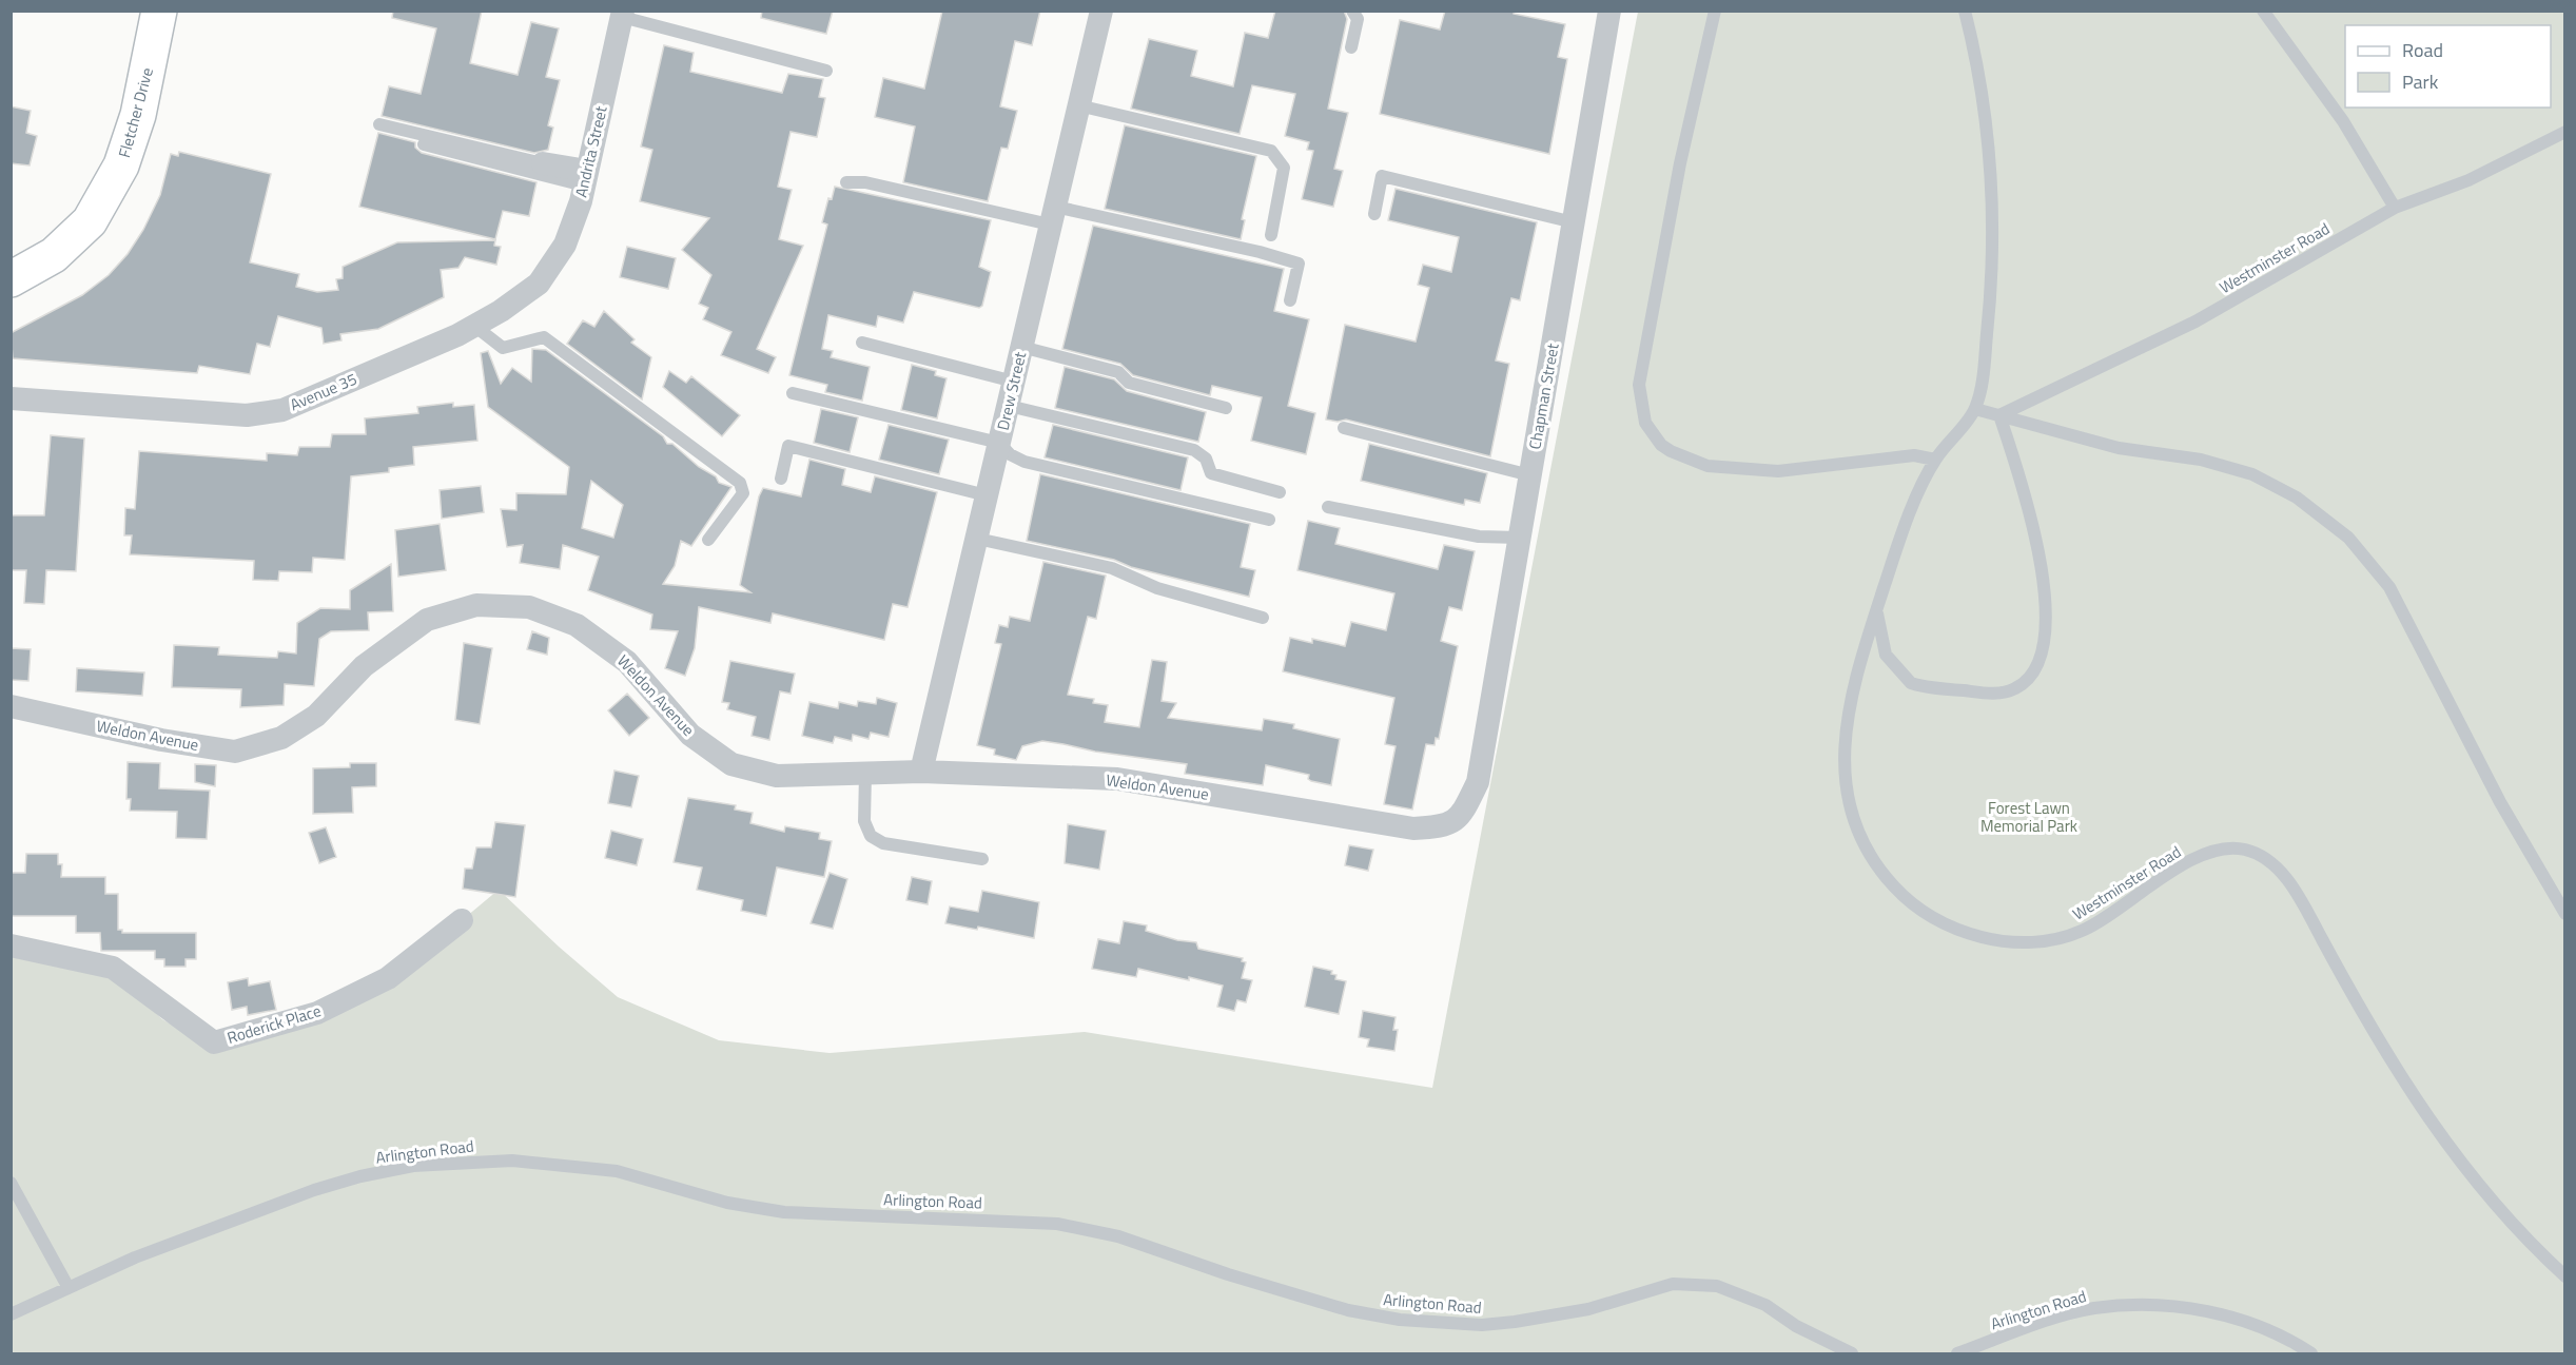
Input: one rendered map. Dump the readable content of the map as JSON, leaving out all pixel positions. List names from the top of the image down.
{
  "streets": {
    "main road": ["Fletcher Drive"],
    "street": [
      "Andrita Street",
      "Drew Street",
      "Avenue 35",
      "Chapman Street",
      "Weldon Avenue",
      "Roderick Place"
    ],
    "lane": ["Westminster Road", "Arlington Road"]
  },
  "crossings": [
    ["Andrita Street", "Avenue 35"],
    ["Drew Street", "Weldon Avenue"],
    ["Chapman Street", "Weldon Avenue"]
  ],
  "parks": ["Forest Lawn Memorial Park"],
  "legend": ["Road", "Park"]
}
